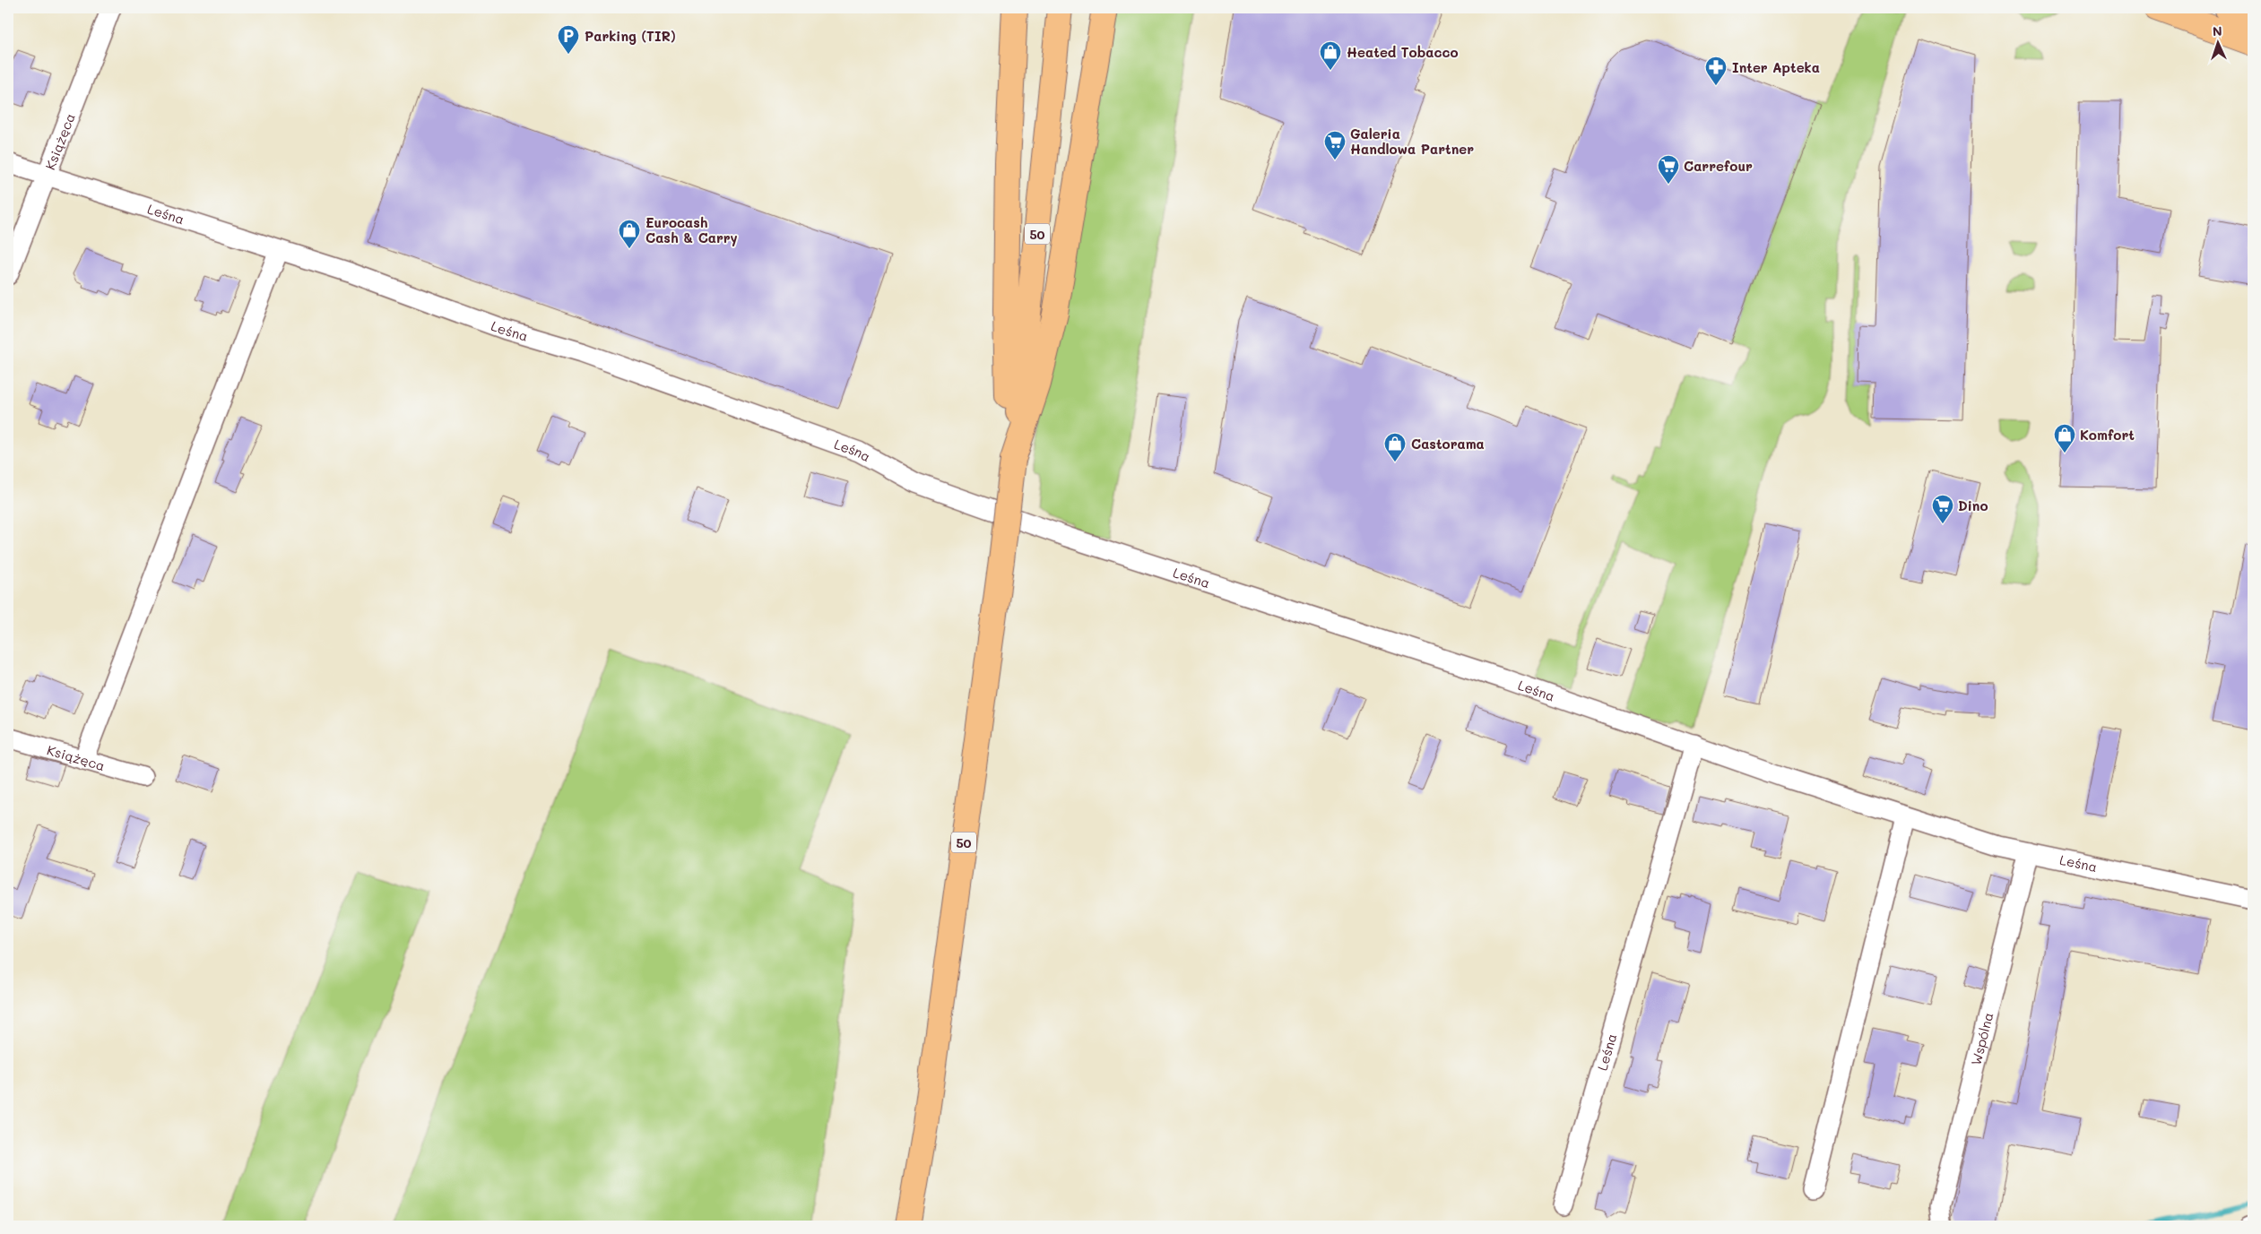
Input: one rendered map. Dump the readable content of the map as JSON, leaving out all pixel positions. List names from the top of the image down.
{
  "streets": {
    "main road": ["50"],
    "street": ["Książęca", "Leśna", "Wspólna"]
  },
  "crossings": [
    ["Książęca", "Leśna"],
    ["Leśna", "Wspólna"]
  ],
  "places": {
    "parking": ["Parking (TIR)"],
    "shop": [
      "Heated Tobacco",
      "Eurocash Cash & Carry",
      "Komfort",
      "Castorama"
    ],
    "pharmacy": ["Inter Apteka"],
    "supermarket": ["Galeria Handlowa Partner", "Carrefour", "Dino"]
  },
  "north": "top"
}
